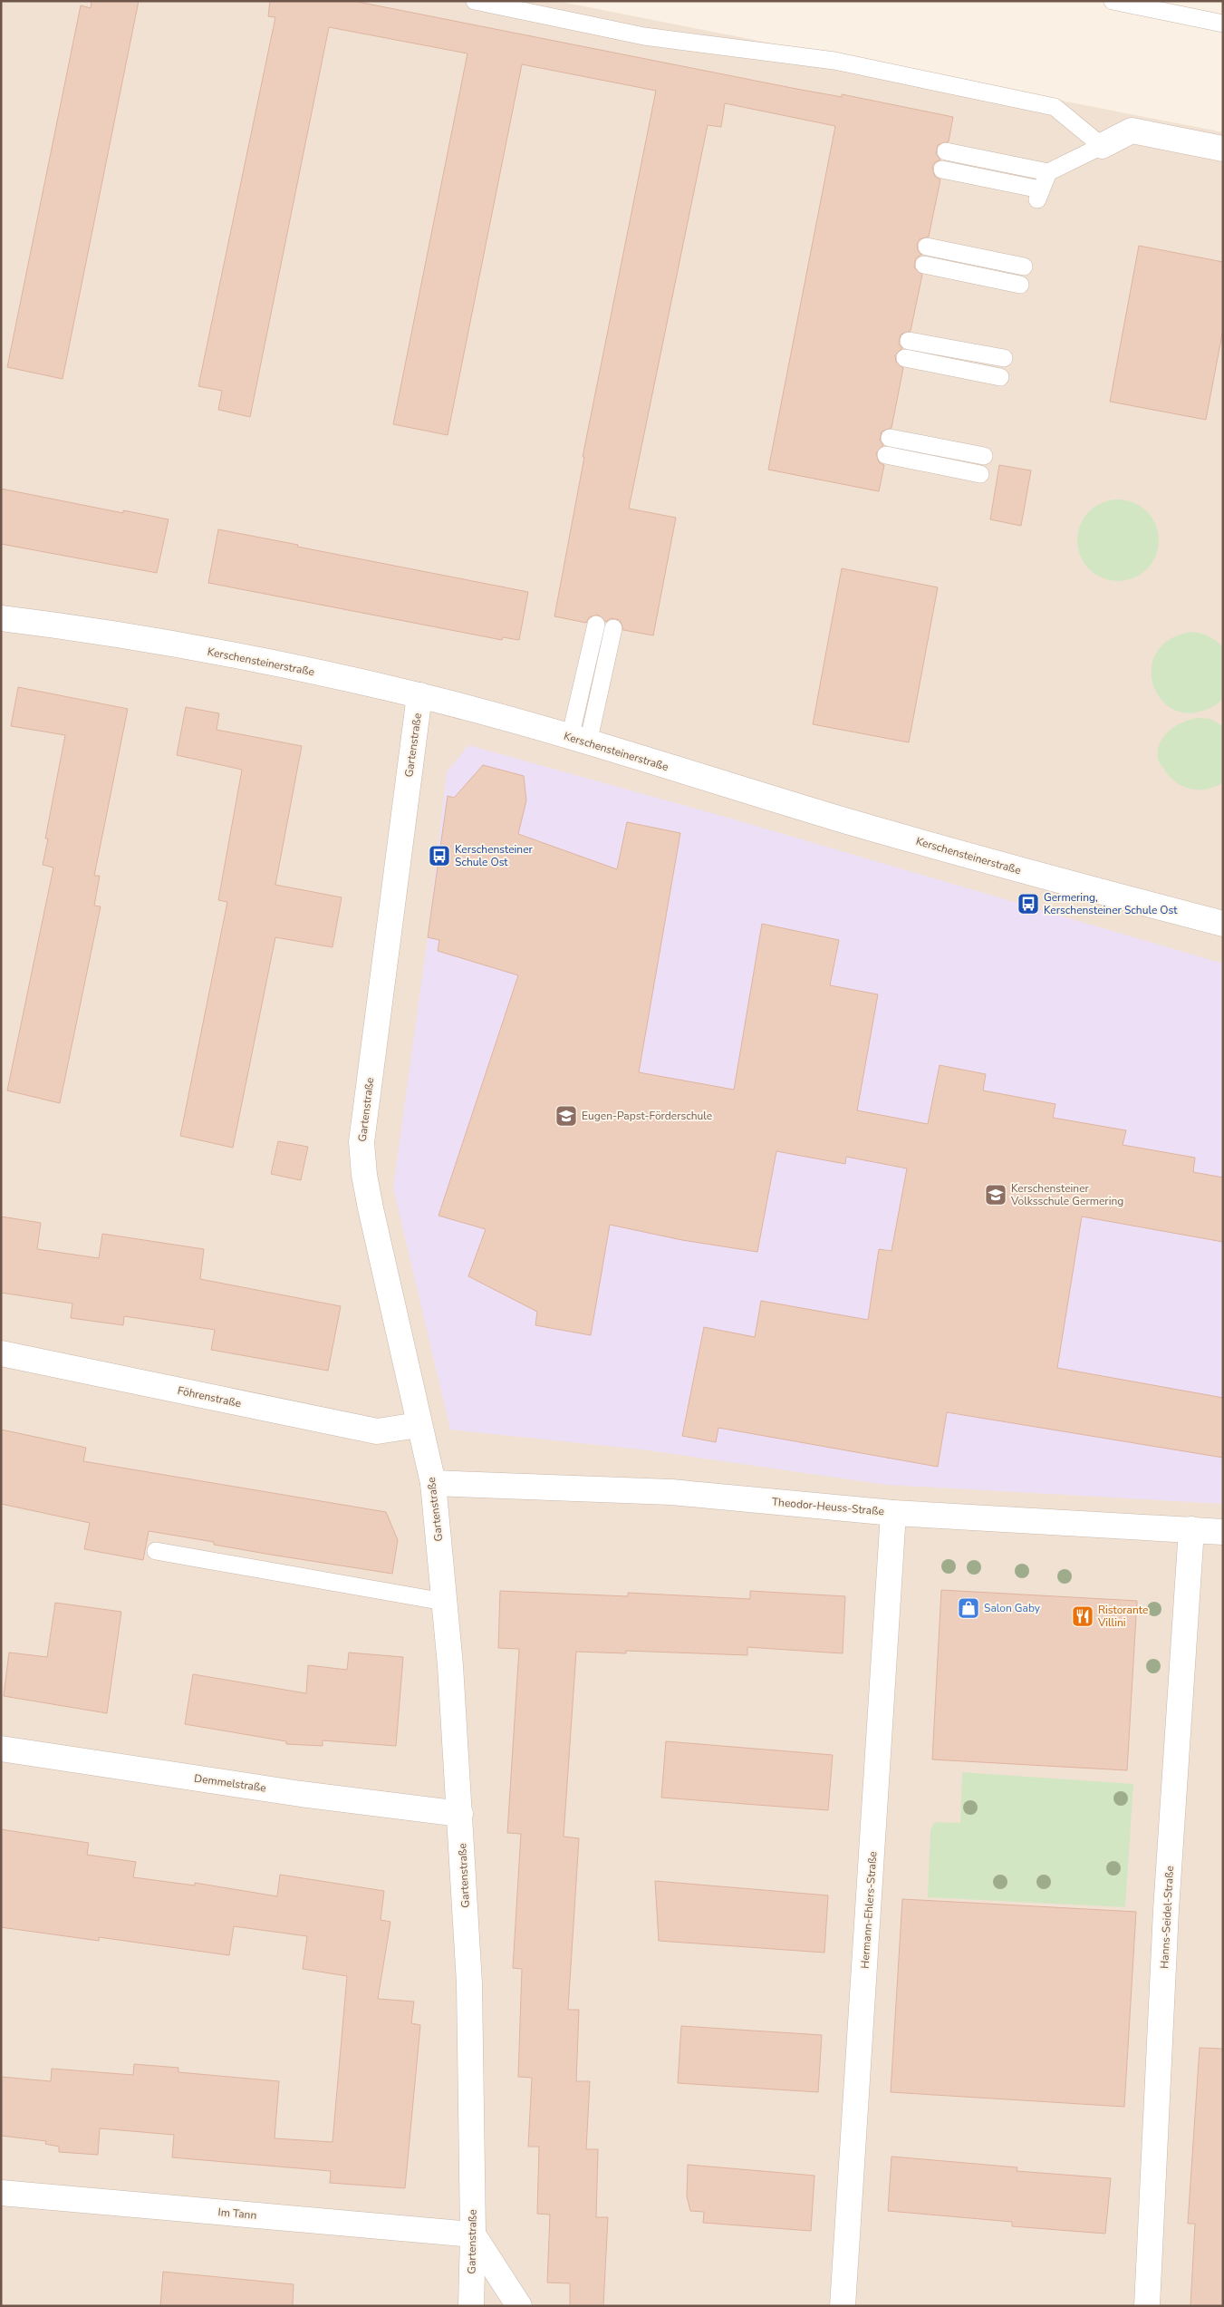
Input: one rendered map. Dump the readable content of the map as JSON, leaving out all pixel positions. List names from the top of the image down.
{
  "streets": {
    "street": [
      "Kerschensteinerstraße",
      "Gartenstraße",
      "Föhrenstraße",
      "Theodor-Heuss-Straße",
      "Demmelstraße",
      "Hermann-Ehlers-Straße",
      "Hanns-Seidel-Straße",
      "Im Tann"
    ]
  },
  "crossings": [
    ["Kerschensteinerstraße", "Gartenstraße"],
    ["Gartenstraße", "Föhrenstraße"],
    ["Gartenstraße", "Theodor-Heuss-Straße"],
    ["Gartenstraße", "Demmelstraße"],
    ["Gartenstraße", "Im Tann"],
    ["Theodor-Heuss-Straße", "Hermann-Ehlers-Straße"],
    ["Theodor-Heuss-Straße", "Hanns-Seidel-Straße"]
  ],
  "places": {
    "bus stop": ["Kerschensteiner Schule Ost", "Germering, Kerschensteiner Schule Ost"],
    "school or university": ["Eugen-Papst-Förderschule", "Kerschensteiner Volksschule Germering"],
    "shop": ["Salon Gaby"],
    "restaurant": ["Ristorante Villini"]
  }
}
